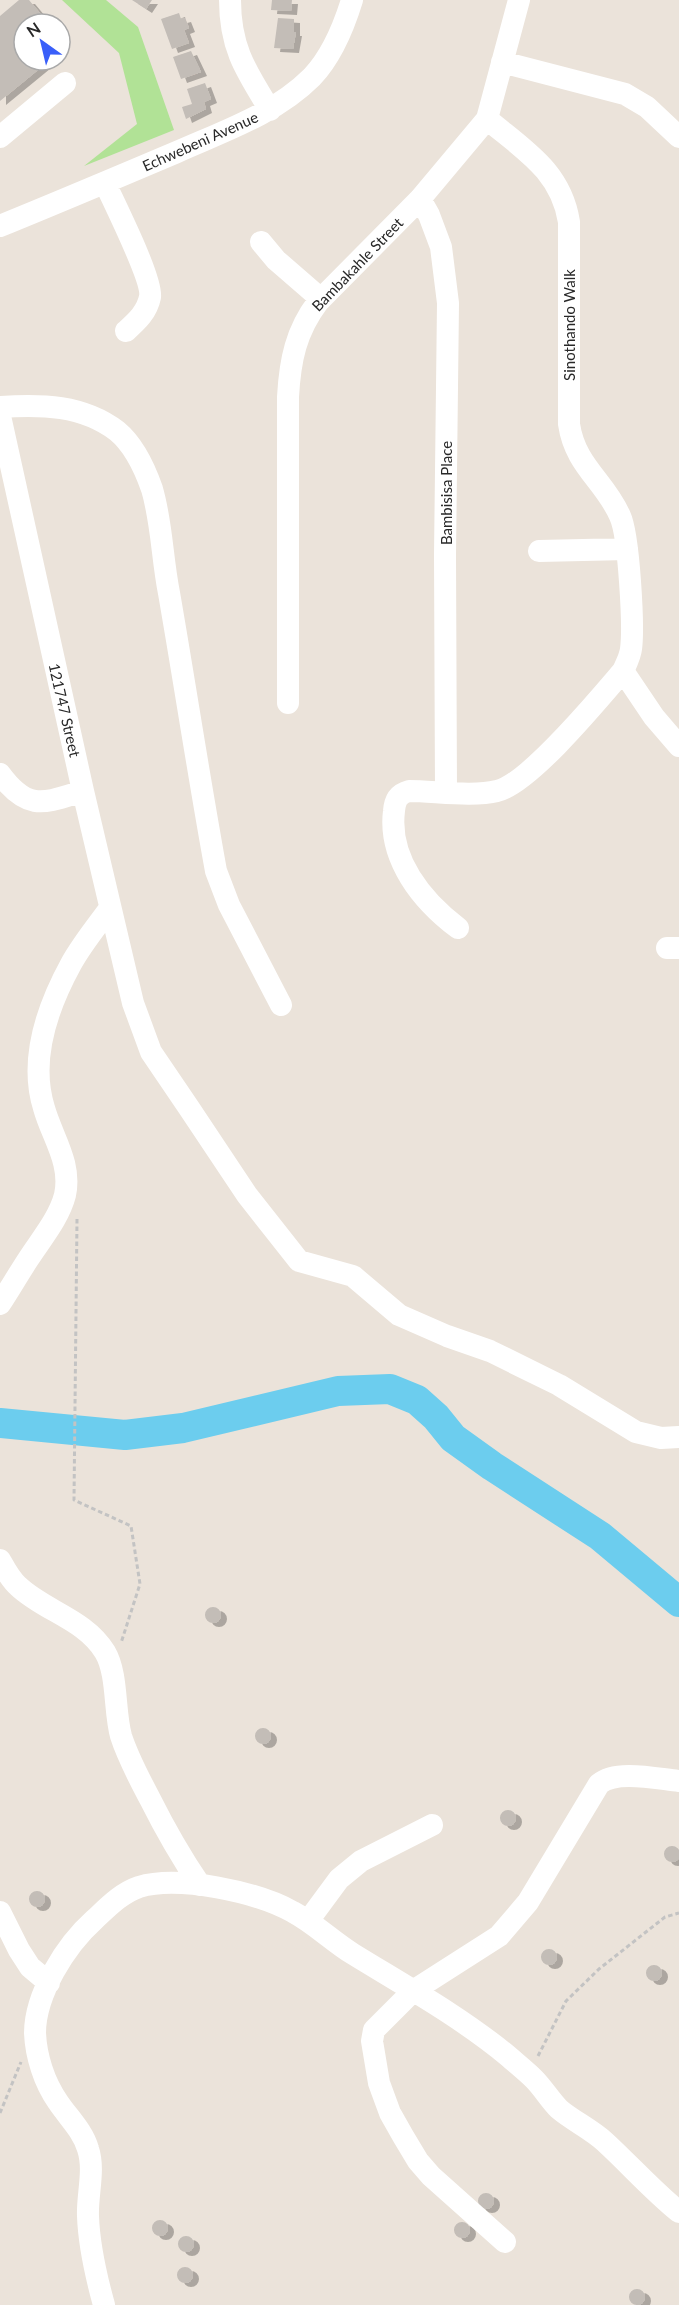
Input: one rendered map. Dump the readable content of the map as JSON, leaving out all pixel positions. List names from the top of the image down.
{
  "streets": {
    "street": [
      "Echwebeni Avenue",
      "Bambakahle Street",
      "Sinothando Walk",
      "Bambisisa Place",
      "121747 Street"
    ]
  },
  "crossings": [
    ["Bambakahle Street", "Sinothando Walk"],
    ["Bambakahle Street", "Bambisisa Place"],
    ["Sinothando Walk", "Bambisisa Place"]
  ],
  "north": "top left"
}
